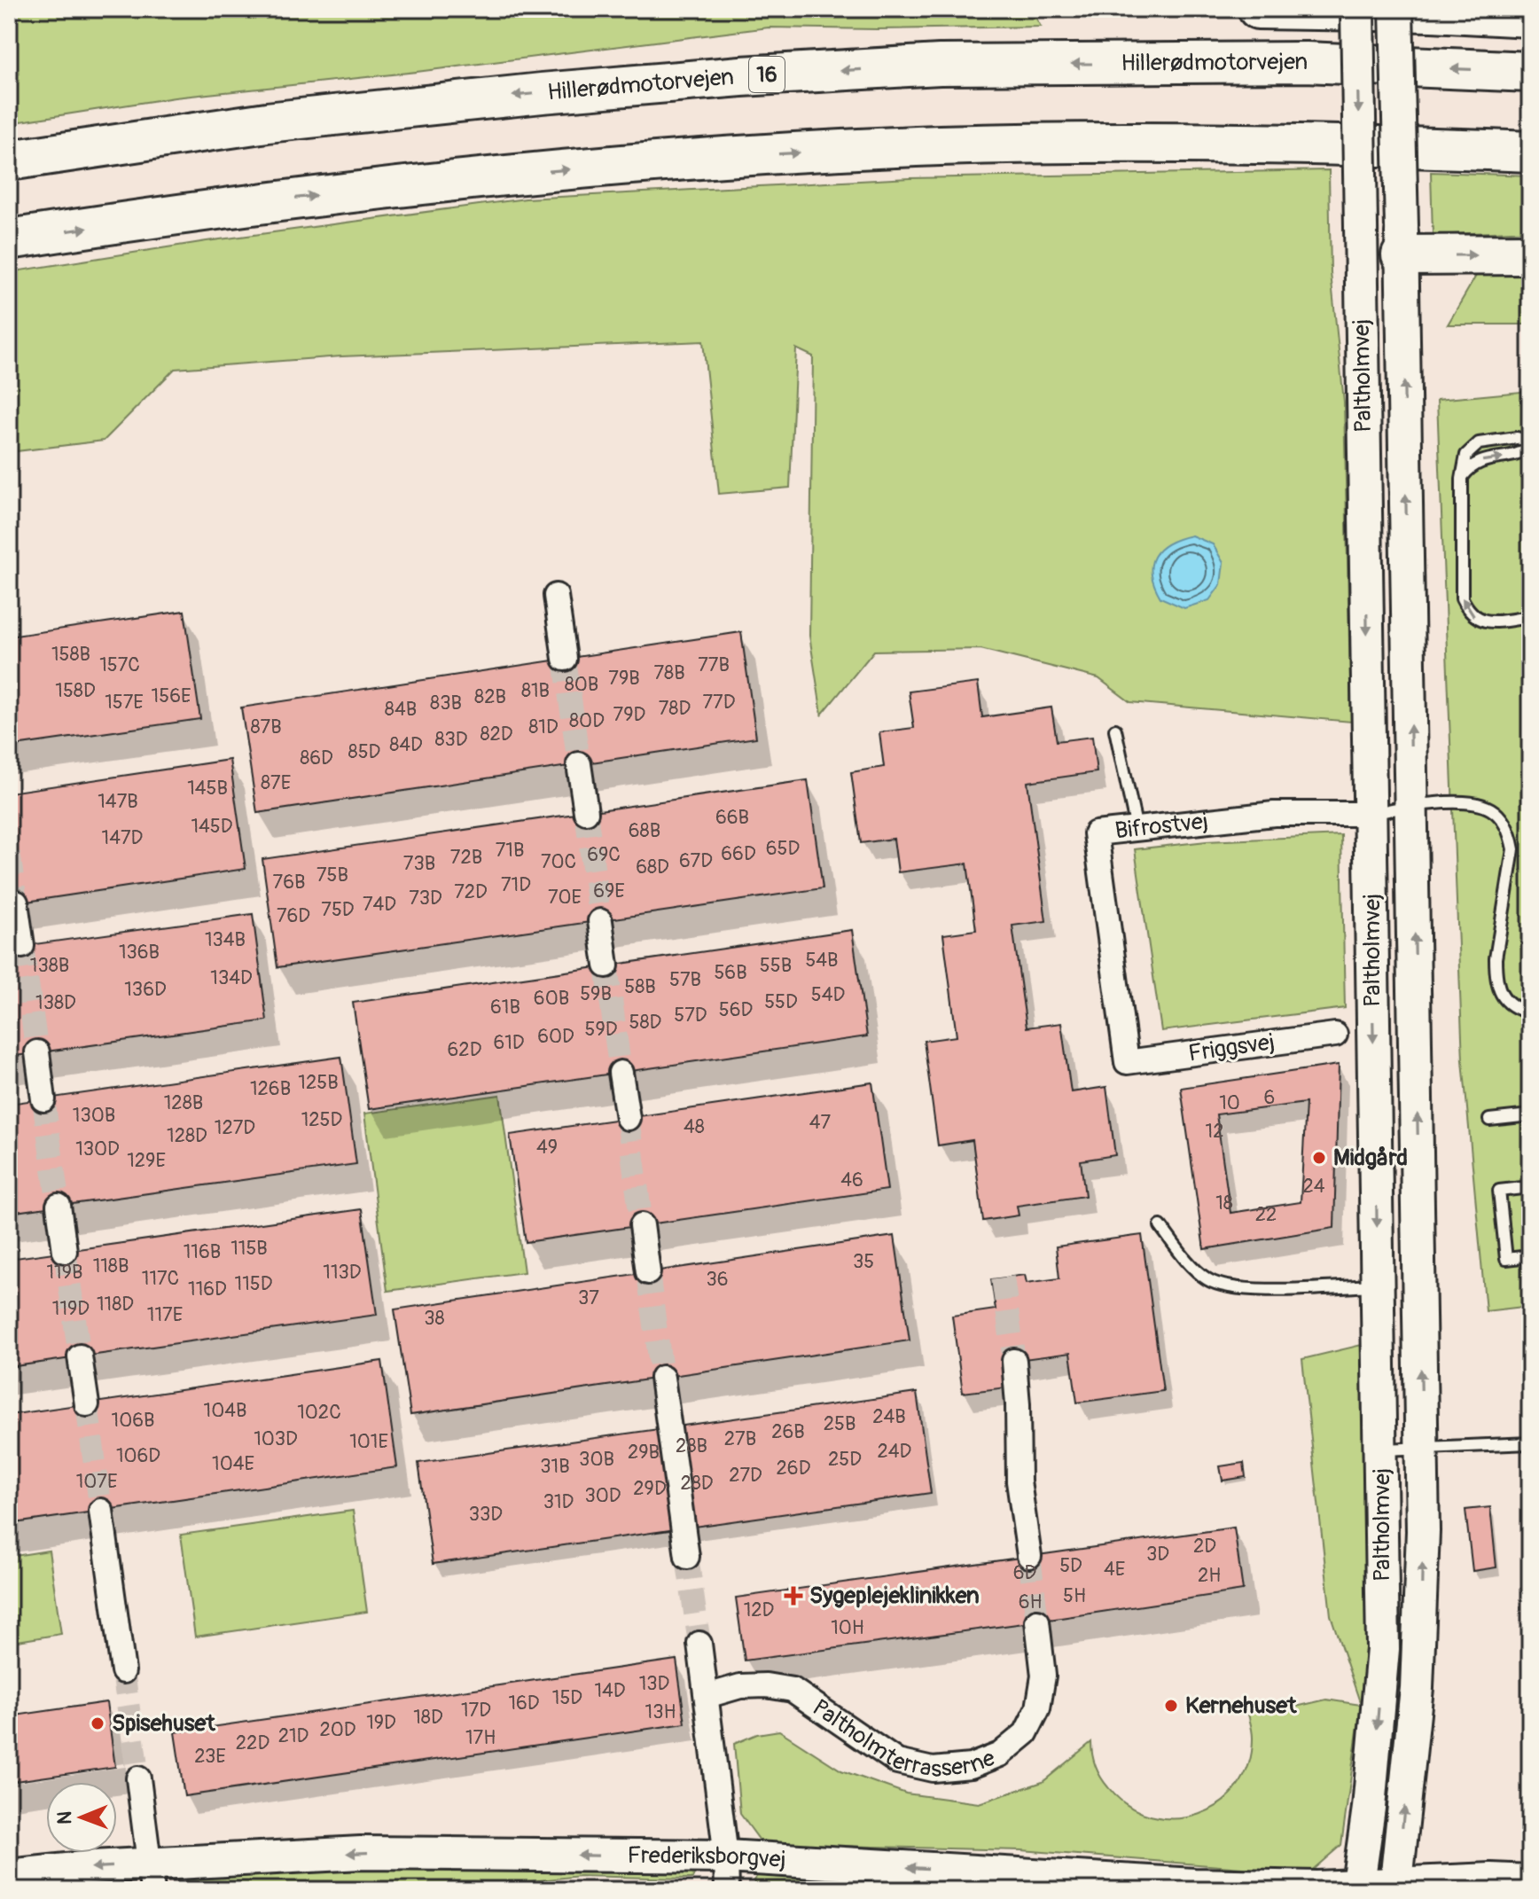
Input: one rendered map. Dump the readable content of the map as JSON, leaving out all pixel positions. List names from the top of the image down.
{
  "streets": {
    "highway": ["Hillerødmotorvejen", "16"],
    "street": [
      "Paltholmvej",
      "Bifrostvej",
      "Friggsvej",
      "Paltholmterrasserne",
      "Frederiksborgvej"
    ]
  },
  "crossings": [
    ["Paltholmvej", "Bifrostvej"],
    ["Paltholmvej", "Frederiksborgvej"],
    ["Bifrostvej", "Friggsvej"]
  ],
  "one_way": ["Frederiksborgvej"],
  "places": {
    "other": ["Midgård", "Kernehuset", "Spisehuset"],
    "health": ["Sygeplejeklinikken"]
  },
  "house_numbers": [
    "158B",
    "157C",
    "77B",
    "78B",
    "79B",
    "80B",
    "158D",
    "81B",
    "156E",
    "82B",
    "157E",
    "77D",
    "83B",
    "78D",
    "84B",
    "79D",
    "80D",
    "87B",
    "81D",
    "82D",
    "83D",
    "84D",
    "85D",
    "86D",
    "87E",
    "145B",
    "147B",
    "66B",
    "145D",
    "68B",
    "147D",
    "65D",
    "71B",
    "66D",
    "69C",
    "72B",
    "67D",
    "70C",
    "73B",
    "68D",
    "75B",
    "76B",
    "71D",
    "69E",
    "72D",
    "70E",
    "73D",
    "74D",
    "75D",
    "76D",
    "134B",
    "136B",
    "54B",
    "138B",
    "55B",
    "56B",
    "134D",
    "57B",
    "58B",
    "136D",
    "59B",
    "54D",
    "60B",
    "55D",
    "138D",
    "61B",
    "56D",
    "57D",
    "58D",
    "59D",
    "60D",
    "61D",
    "62D",
    "125B",
    "126B",
    "6",
    "128B",
    "10",
    "130B",
    "125D",
    "47",
    "48",
    "127D",
    "12",
    "128D",
    "49",
    "130D",
    "129E",
    "46",
    "24",
    "18",
    "22",
    "115B",
    "116B",
    "35",
    "118B",
    "119B",
    "113D",
    "117C",
    "36",
    "115D",
    "116D",
    "37",
    "118D",
    "119D",
    "117E",
    "38",
    "104B",
    "102C",
    "24B",
    "106B",
    "25B",
    "26B",
    "103D",
    "27B",
    "101E",
    "28B",
    "24D",
    "29B",
    "106D",
    "30B",
    "25D",
    "104E",
    "31B",
    "26D",
    "27D",
    "107E",
    "28D",
    "29D",
    "30D",
    "31D",
    "33D",
    "2D",
    "3D",
    "5D",
    "4E",
    "6D",
    "2H",
    "5H",
    "6H",
    "12D",
    "10H",
    "13D",
    "14D",
    "15D",
    "16D",
    "17D",
    "13H",
    "18D",
    "19D",
    "20D",
    "21D",
    "17H",
    "22D",
    "23E"
  ],
  "north": "left"
}
